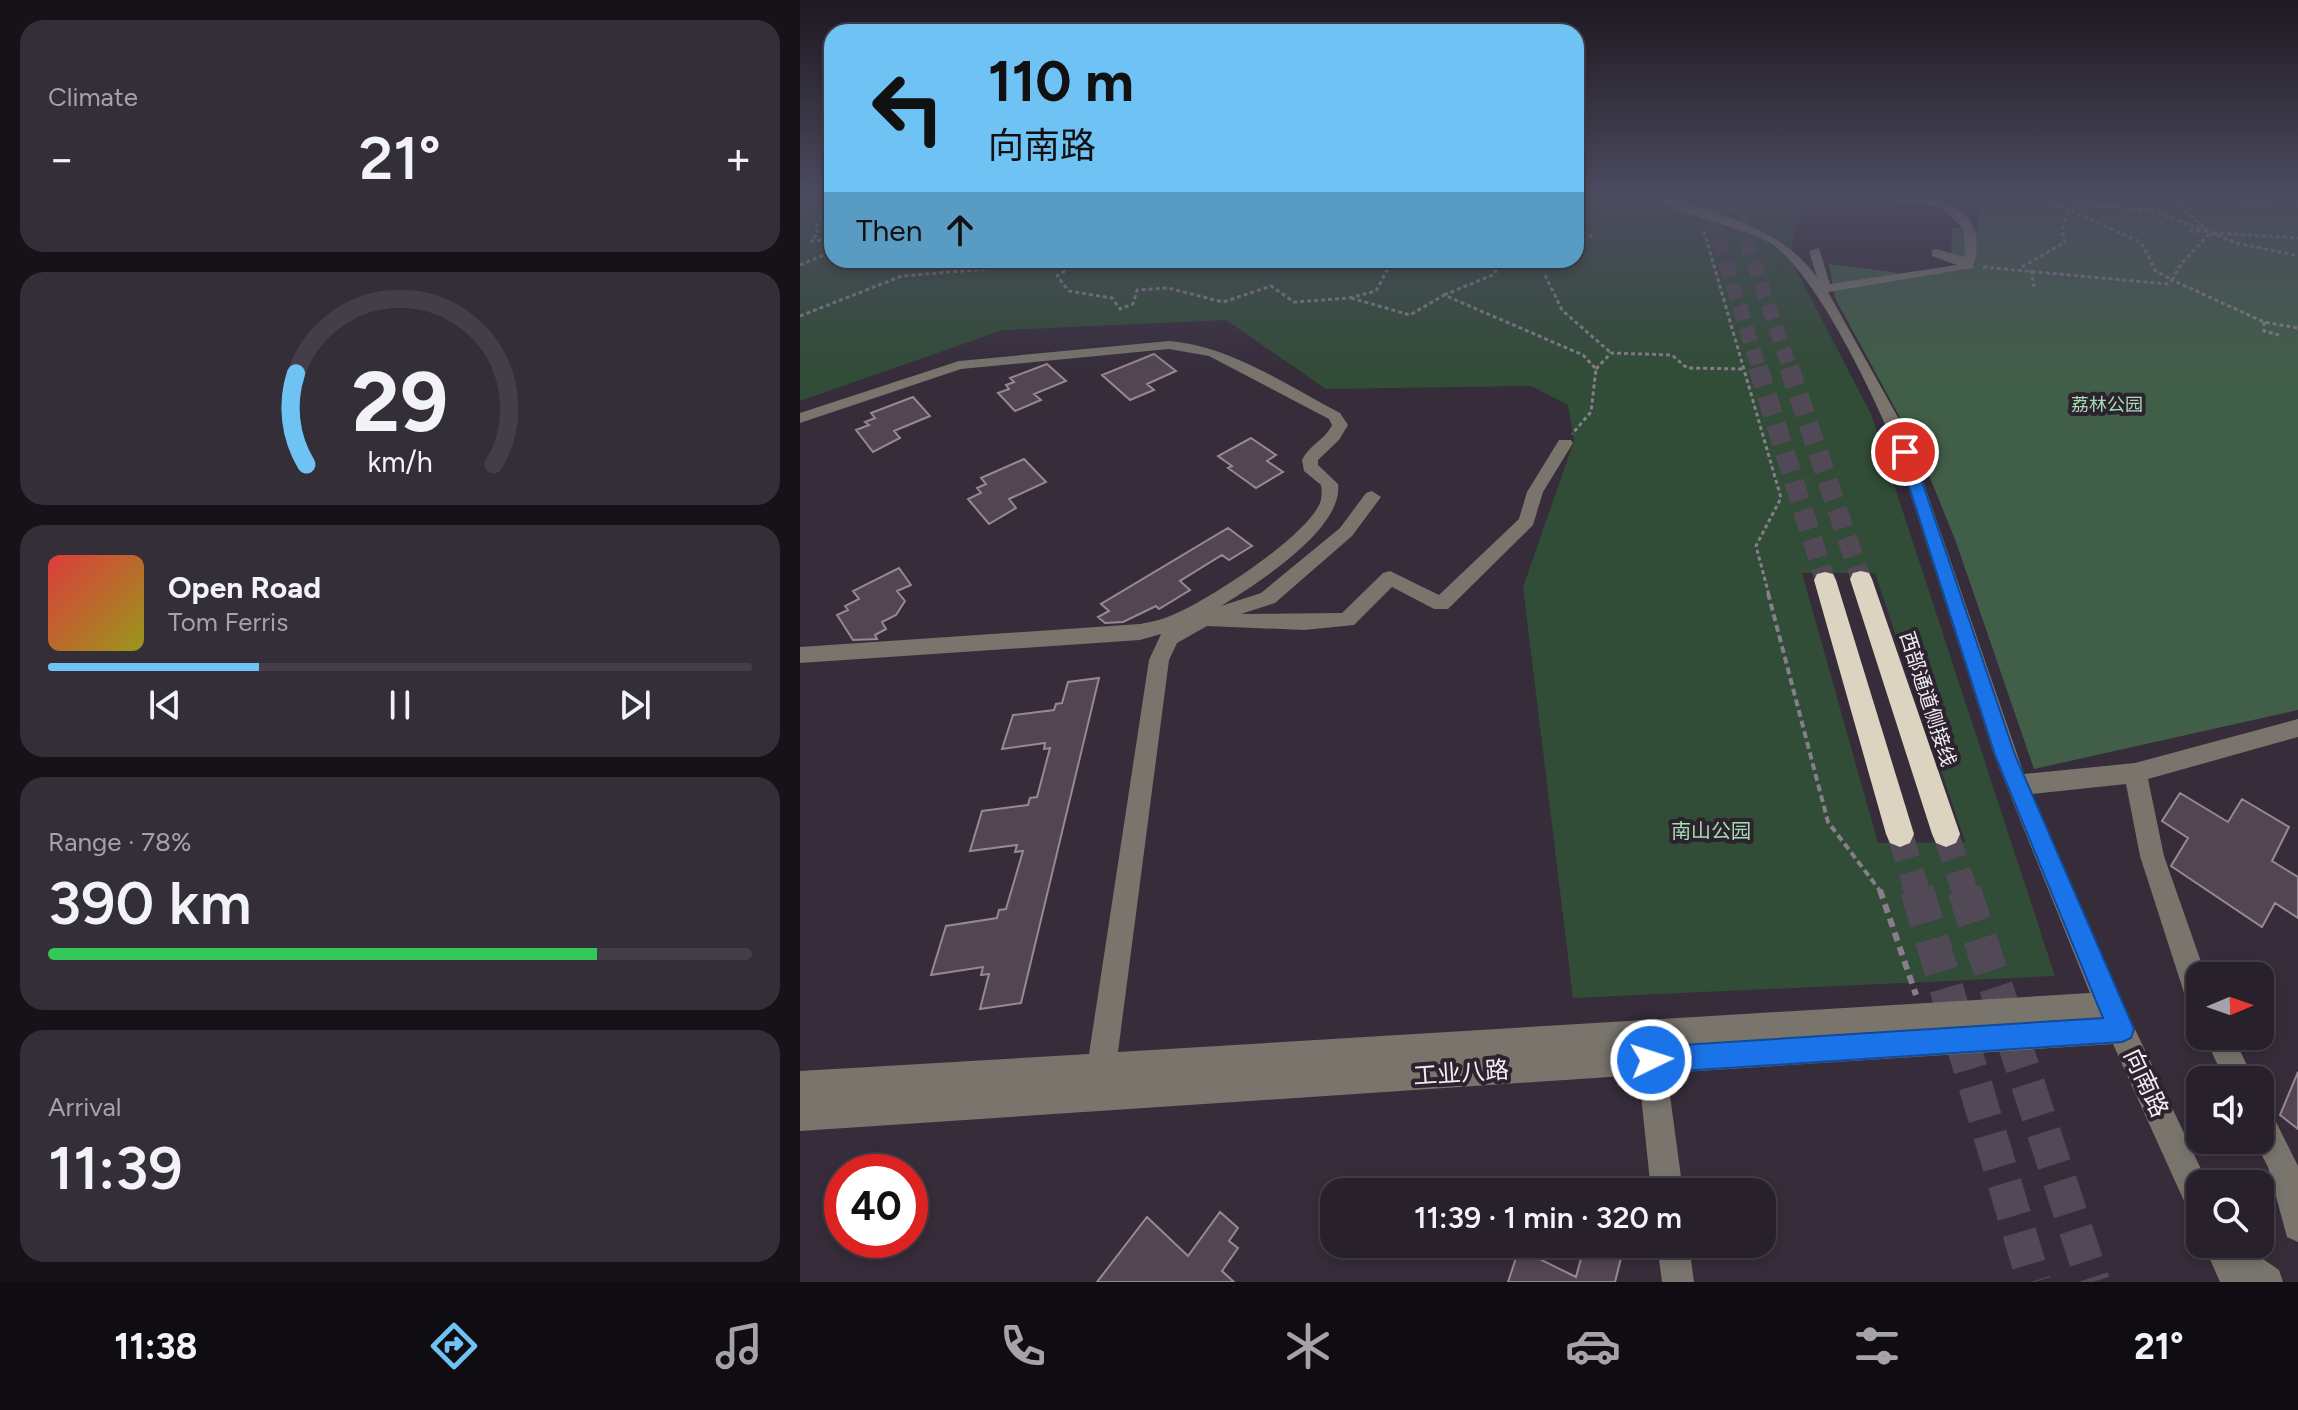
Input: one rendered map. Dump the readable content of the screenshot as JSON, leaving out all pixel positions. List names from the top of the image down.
{
  "streets": {
    "highway": ["西部通道侧接线"],
    "street": ["工业八路", "向南路"]
  },
  "crossings": [
    ["工业八路", "向南路"]
  ],
  "parks": ["荔林公园", "南山公园"],
  "north": "right",
  "page": {
    "tile": [
      "Climate",
      ["Range · 78%", "390 km"],
      ["Arrival", "11:39"]
    ],
    "turn": ["110 m", "向南路"],
    "heat": ["−", "21°", "+"],
    "then": "Then",
    "song": ["Open Road", "Tom Ferris"],
    "limit": "40",
    "trip": "11:39 · 1 min · 320 m",
    "tabs": ["11:38", "21°"],
    "gauge": ["29", "km/h"]
  }
}
